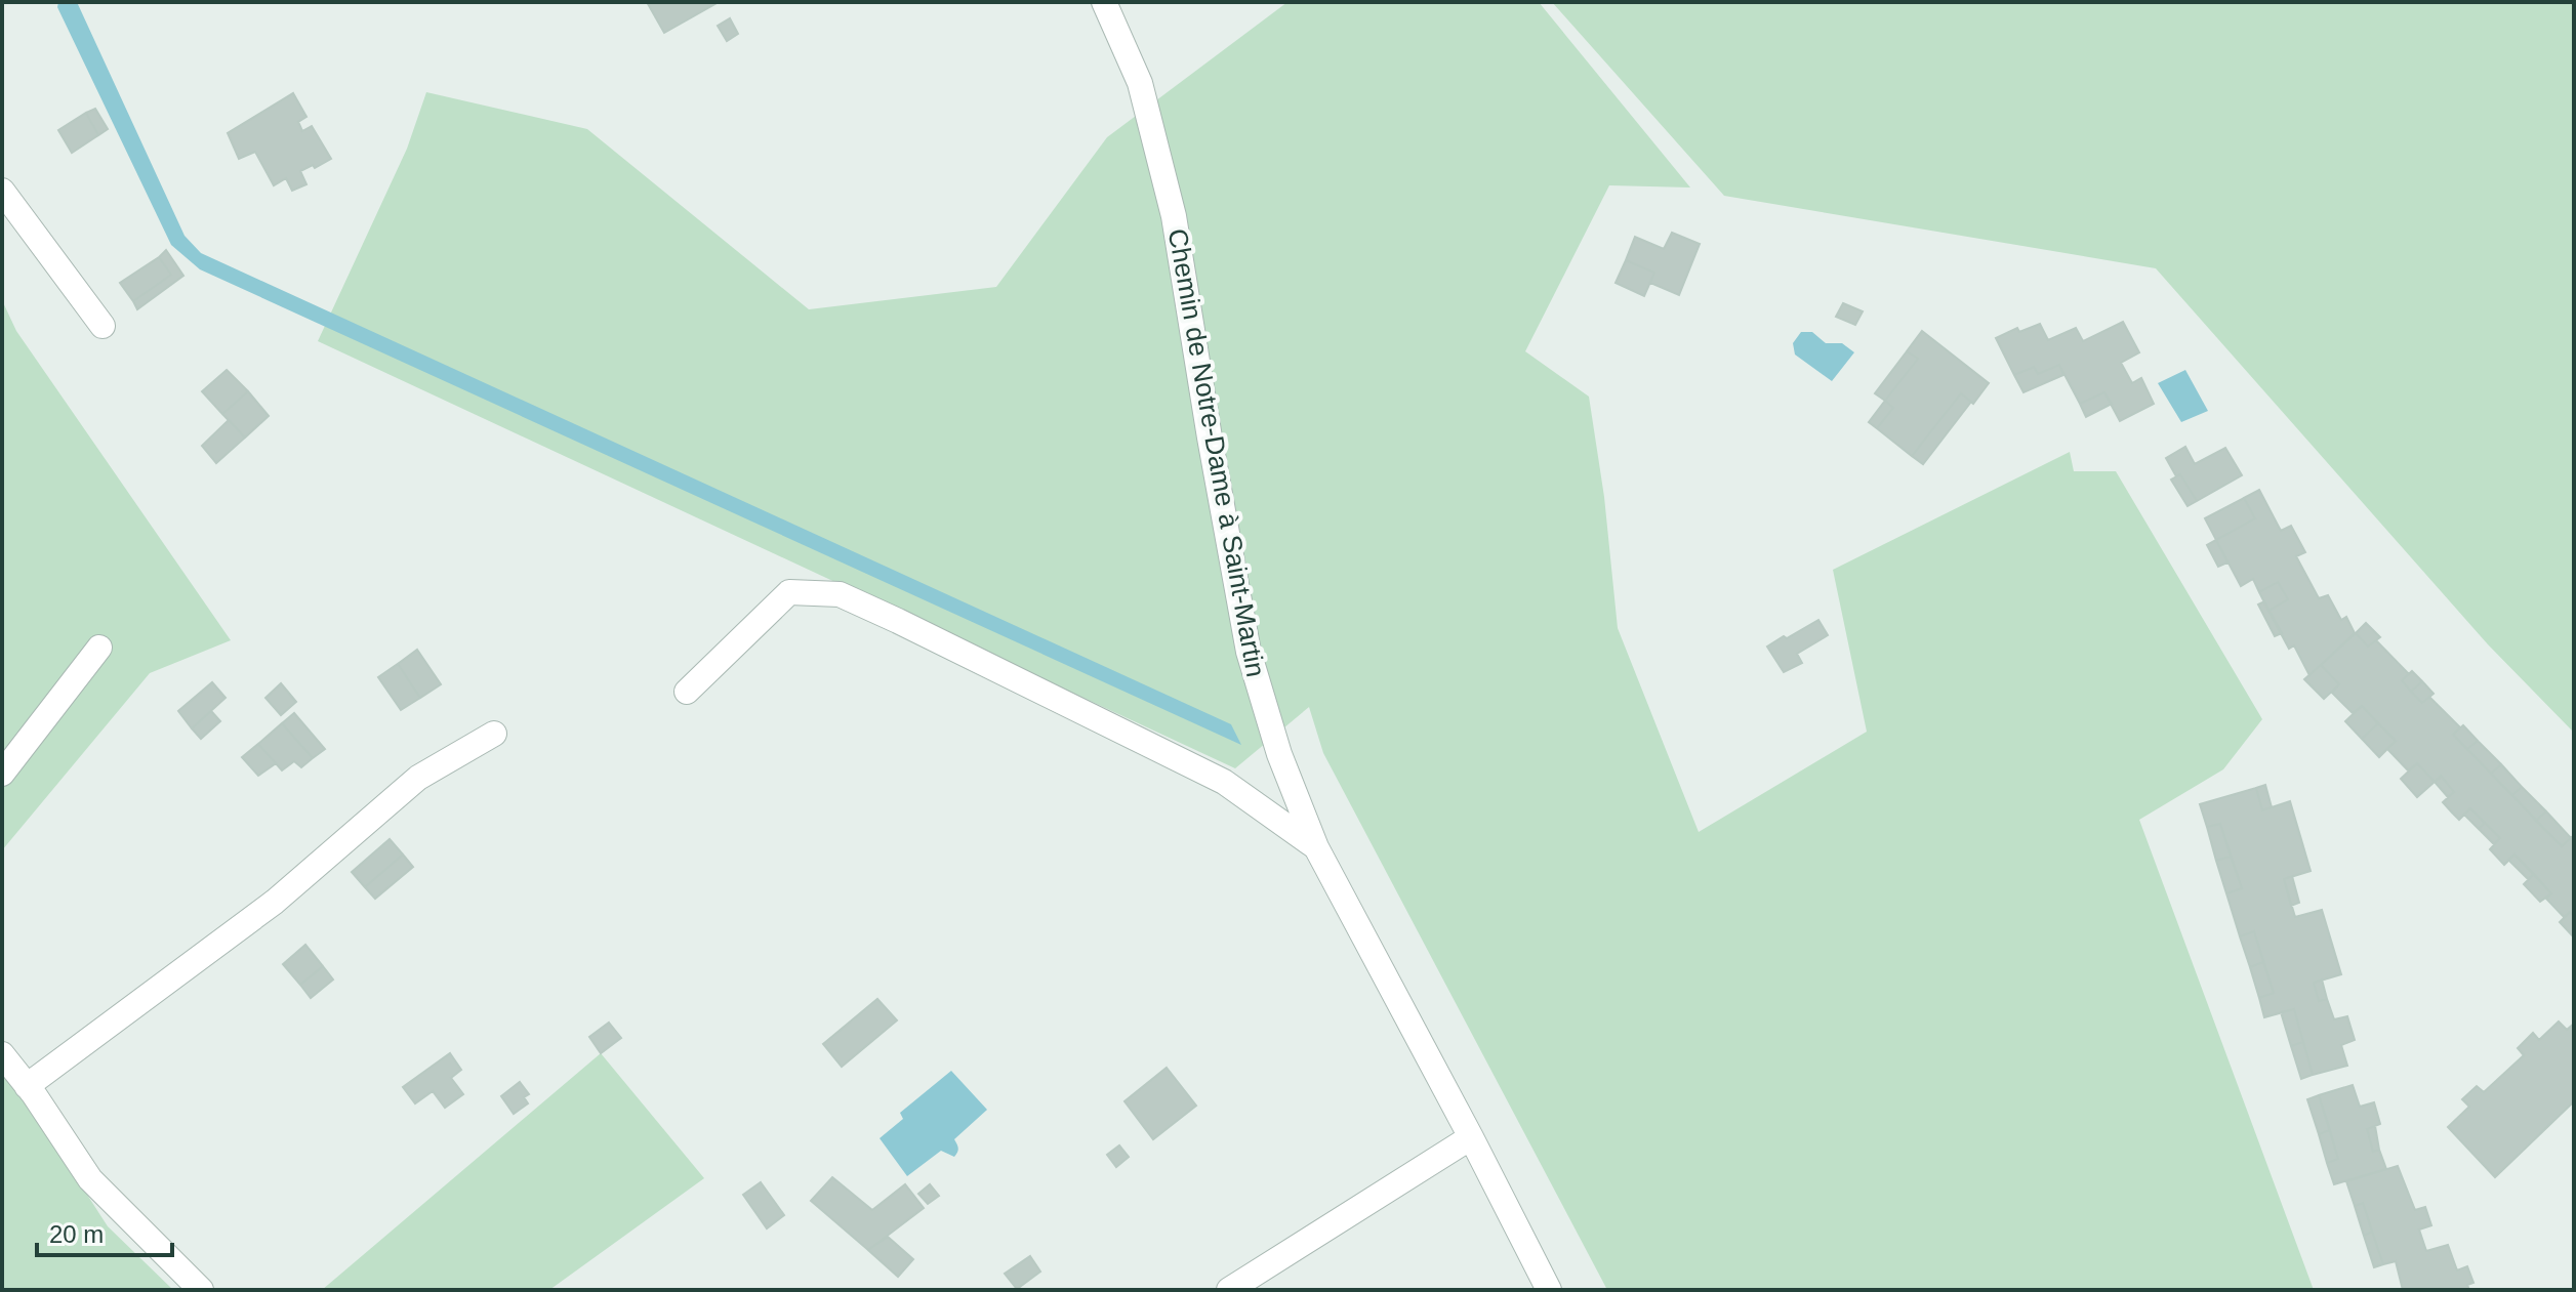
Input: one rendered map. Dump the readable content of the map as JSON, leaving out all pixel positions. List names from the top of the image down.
{
  "streets": {
    "street": ["Chemin de Notre-Dame à Saint-Martin"]
  },
  "scale_bar": "20 m"
}
